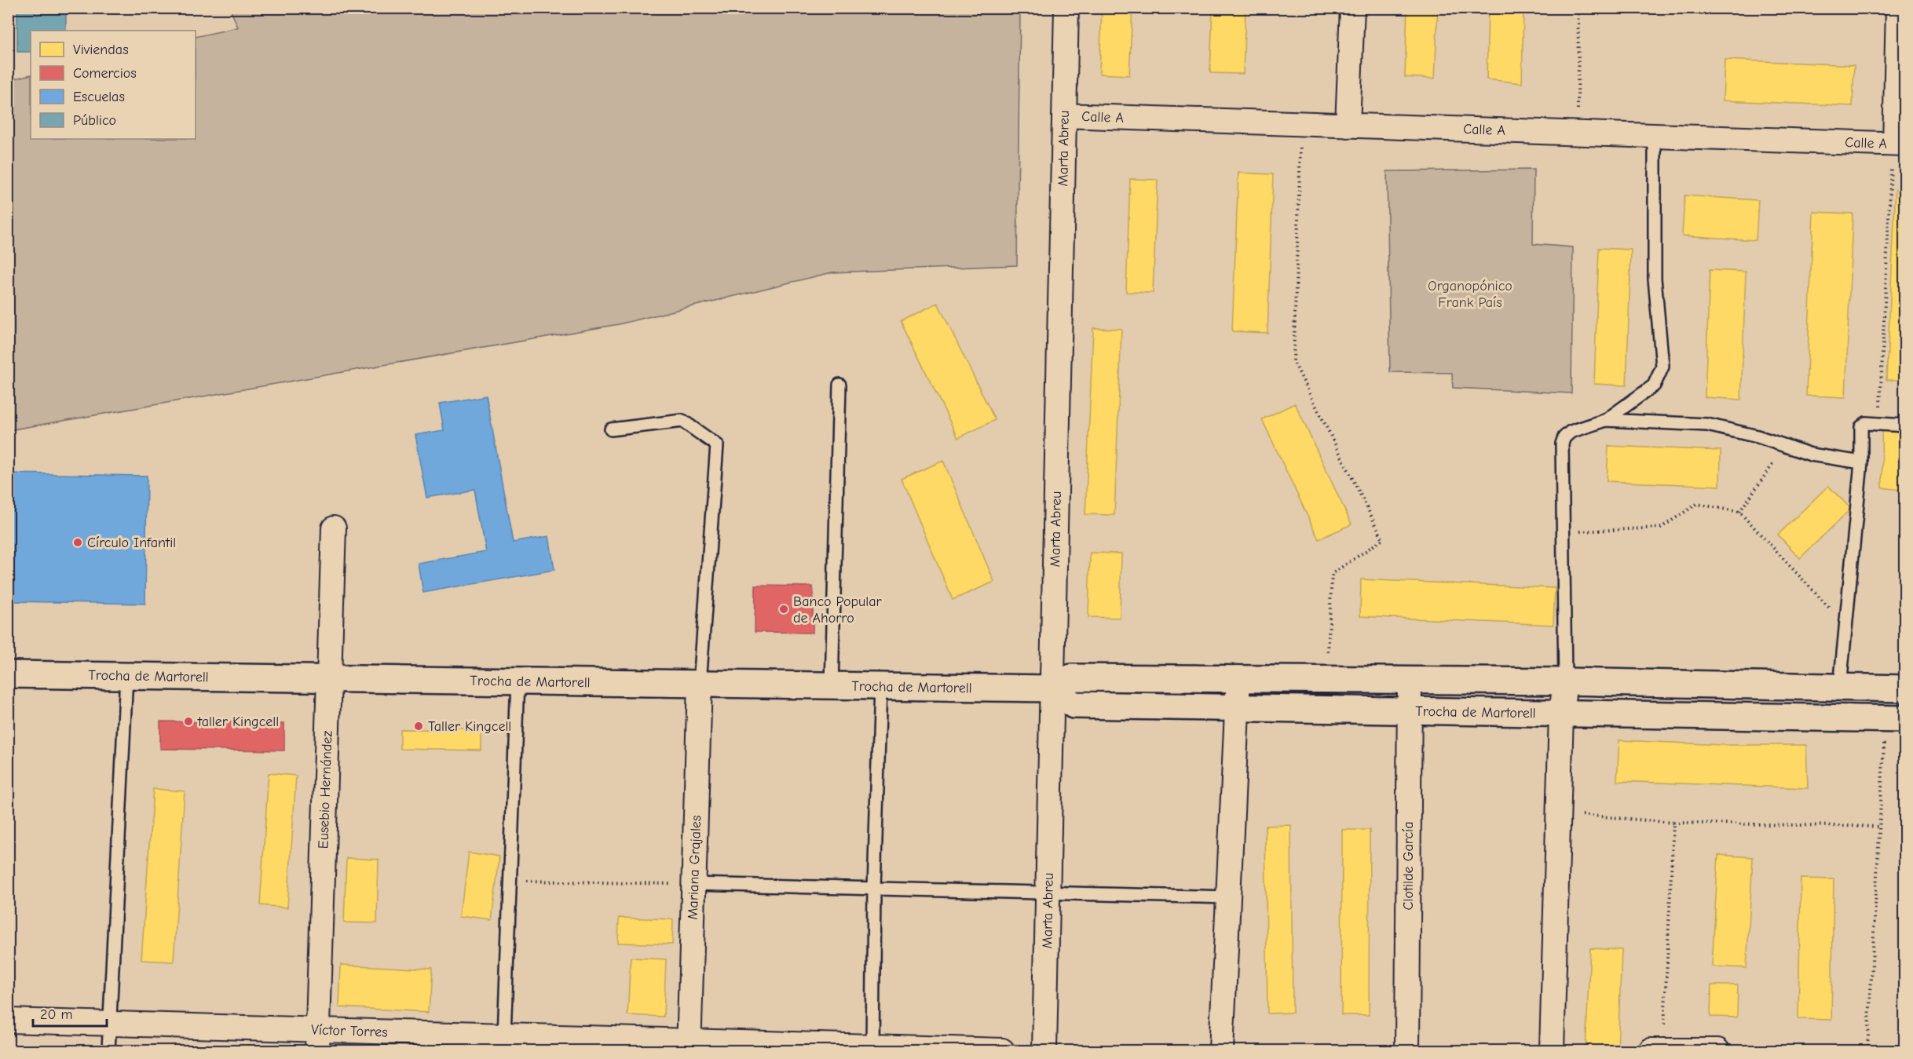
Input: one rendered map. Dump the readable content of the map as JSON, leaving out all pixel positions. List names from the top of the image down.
{
  "streets": {
    "street": [
      "Calle A",
      "Marta Abreu",
      "Trocha de Martorell",
      "Eusebio Hernández",
      "Clotilde García",
      "Mariana Grajales",
      "Víctor Torres"
    ]
  },
  "crossings": [
    ["Calle A", "Marta Abreu"],
    ["Marta Abreu", "Trocha de Martorell"],
    ["Trocha de Martorell", "Eusebio Hernández"],
    ["Trocha de Martorell", "Clotilde García"],
    ["Trocha de Martorell", "Mariana Grajales"],
    ["Eusebio Hernández", "Víctor Torres"],
    ["Mariana Grajales", "Víctor Torres"]
  ],
  "parks": ["Organopónico Frank País"],
  "places": [
    "Círculo Infantil",
    "Banco Popular de Ahorro",
    "taller Kingcell",
    "Taller Kingcell"
  ],
  "legend": [
    "Viviendas",
    "Comercios",
    "Escuelas",
    "Público"
  ],
  "scale_bar": "20 m"
}
